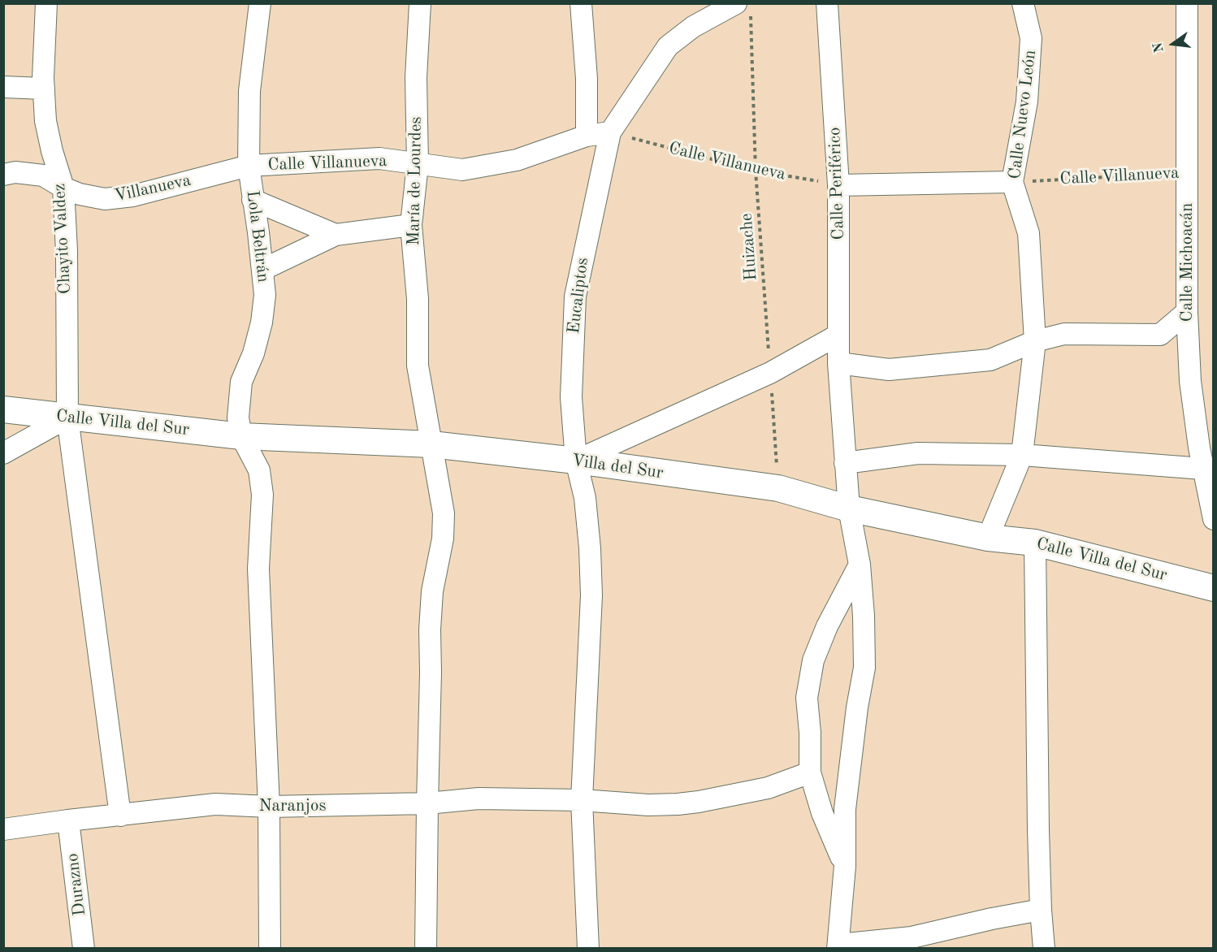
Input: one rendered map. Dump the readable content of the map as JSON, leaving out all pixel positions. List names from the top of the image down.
{
  "streets": {
    "street": [
      "Calle Nuevo León",
      "Calle Villanueva",
      "María de Lourdes",
      "Calle Periférico",
      "Villanueva",
      "Lola Beltrán",
      "Chayito Valdez",
      "Calle Michoacán",
      "Eucaliptos",
      "Calle Villa del Sur",
      "Villa del Sur",
      "Naranjos",
      "Durazno"
    ],
    "path": ["Huizache"]
  },
  "crossings": [
    ["Calle Nuevo León", "Calle Villanueva"],
    ["Calle Nuevo León", "Calle Villa del Sur"],
    ["Calle Nuevo León", "Villa del Sur"],
    ["Calle Villanueva", "María de Lourdes"],
    ["Calle Villanueva", "Calle Periférico"],
    ["Calle Villanueva", "Villanueva"],
    ["Calle Villanueva", "Lola Beltrán"],
    ["Calle Villanueva", "Huizache"],
    ["Calle Villanueva", "Calle Michoacán"],
    ["Calle Villanueva", "Eucaliptos"],
    ["María de Lourdes", "Villa del Sur"],
    ["María de Lourdes", "Naranjos"],
    ["Calle Periférico", "Villa del Sur"],
    ["Villanueva", "Lola Beltrán"],
    ["Villanueva", "Chayito Valdez"],
    ["Lola Beltrán", "Calle Villa del Sur"],
    ["Lola Beltrán", "Villa del Sur"],
    ["Chayito Valdez", "Calle Villa del Sur"],
    ["Chayito Valdez", "Naranjos"],
    ["Huizache", "Villa del Sur"],
    ["Eucaliptos", "Villa del Sur"],
    ["Eucaliptos", "Naranjos"],
    ["Calle Villa del Sur", "Villa del Sur"],
    ["Naranjos", "Durazno"]
  ],
  "north": "left"
}
